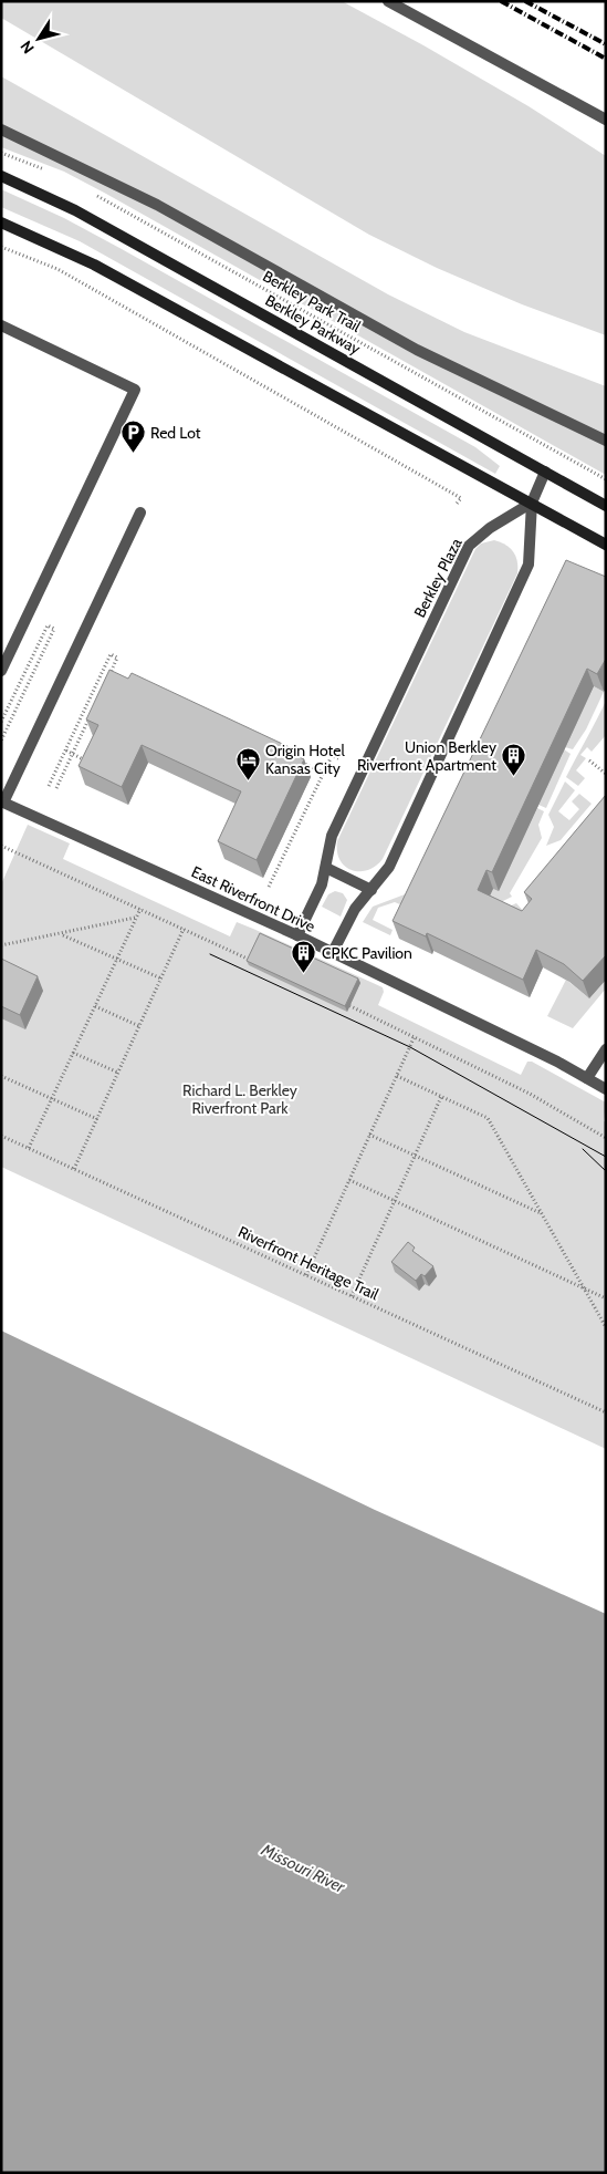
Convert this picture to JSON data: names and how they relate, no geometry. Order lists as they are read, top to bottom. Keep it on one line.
{"streets":{"main road":["Berkley Parkway"],"street":["Berkley Plaza","East Riverfront Drive"],"path":["Berkley Park Trail","Riverfront Heritage Trail"]},"crossings":[["Berkley Plaza","East Riverfront Drive"]],"water":["Missouri River"],"parks":["Richard L. Berkley Riverfront Park"],"places":{"parking":["Red Lot"],"building":["Union Berkley Riverfront Apartment","CPKC Pavilion"],"hotel":["Origin Hotel Kansas City"]},"north":"bottom left"}
